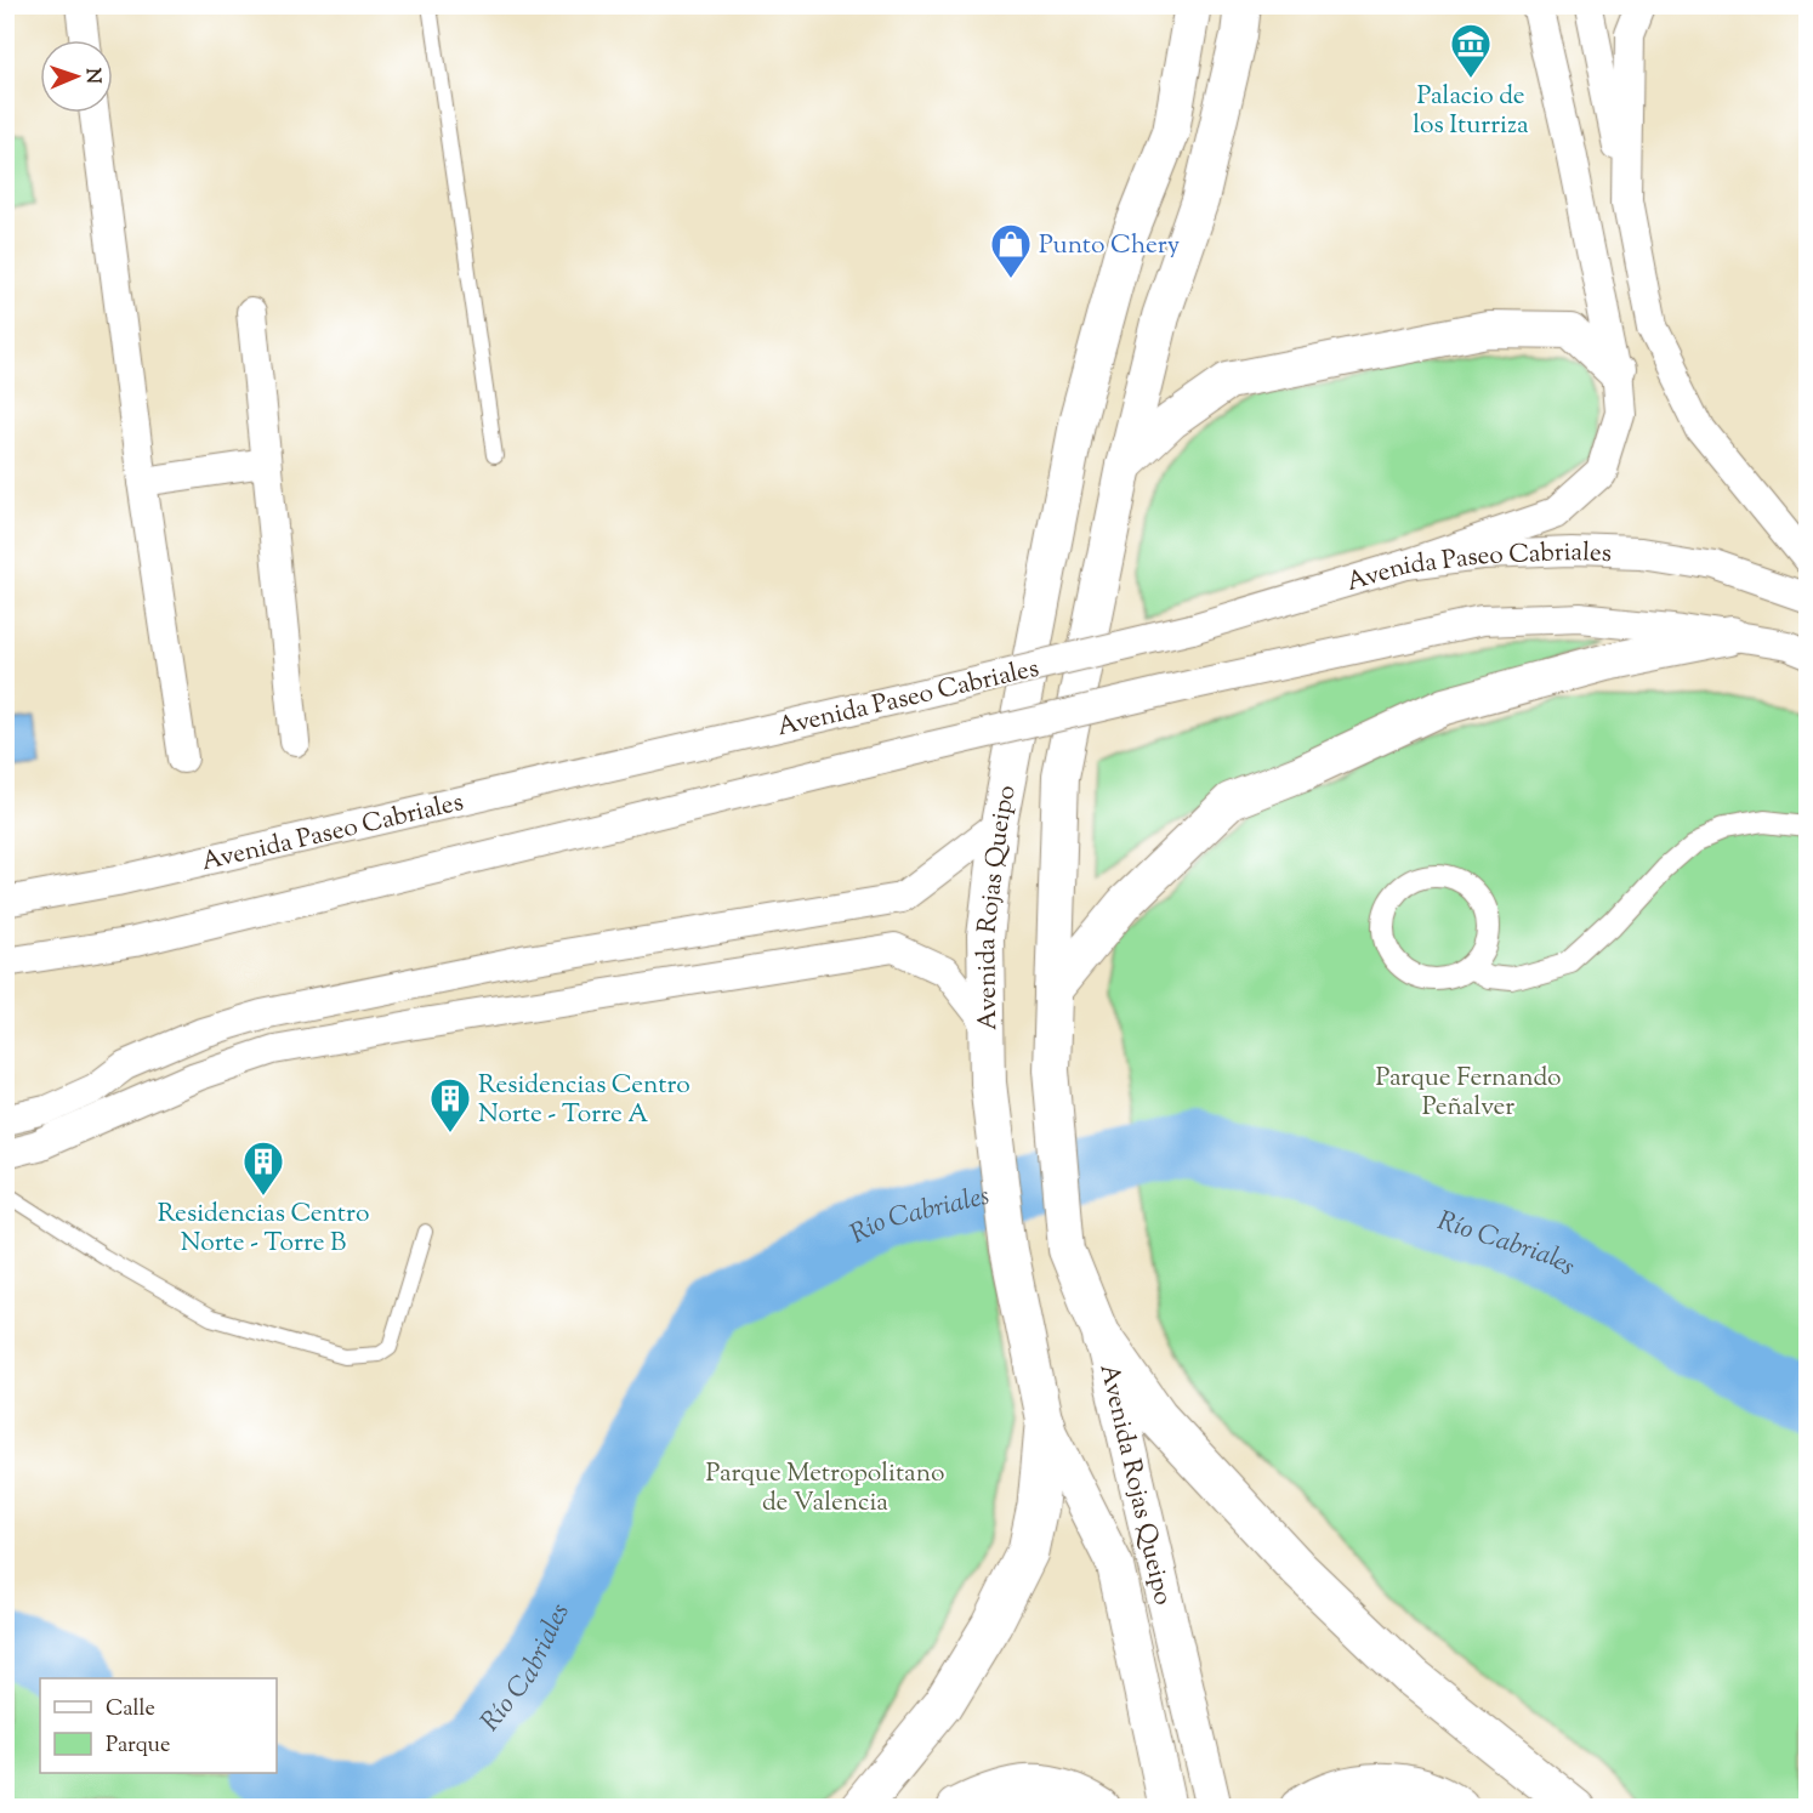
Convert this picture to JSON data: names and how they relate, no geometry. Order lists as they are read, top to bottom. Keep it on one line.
{"streets":{"street":["Avenida Paseo Cabriales","Avenida Rojas Queipo"]},"water":["Río Cabriales"],"parks":["Parque Fernando Peñalver","Parque Metropolitano de Valencia"],"places":{"museum":["Palacio de los Iturriza"],"shop":["Punto Chery"],"building":["Residencias Centro Norte - Torre A","Residencias Centro Norte - Torre B"]},"legend":["Calle","Parque"],"north":"right"}
